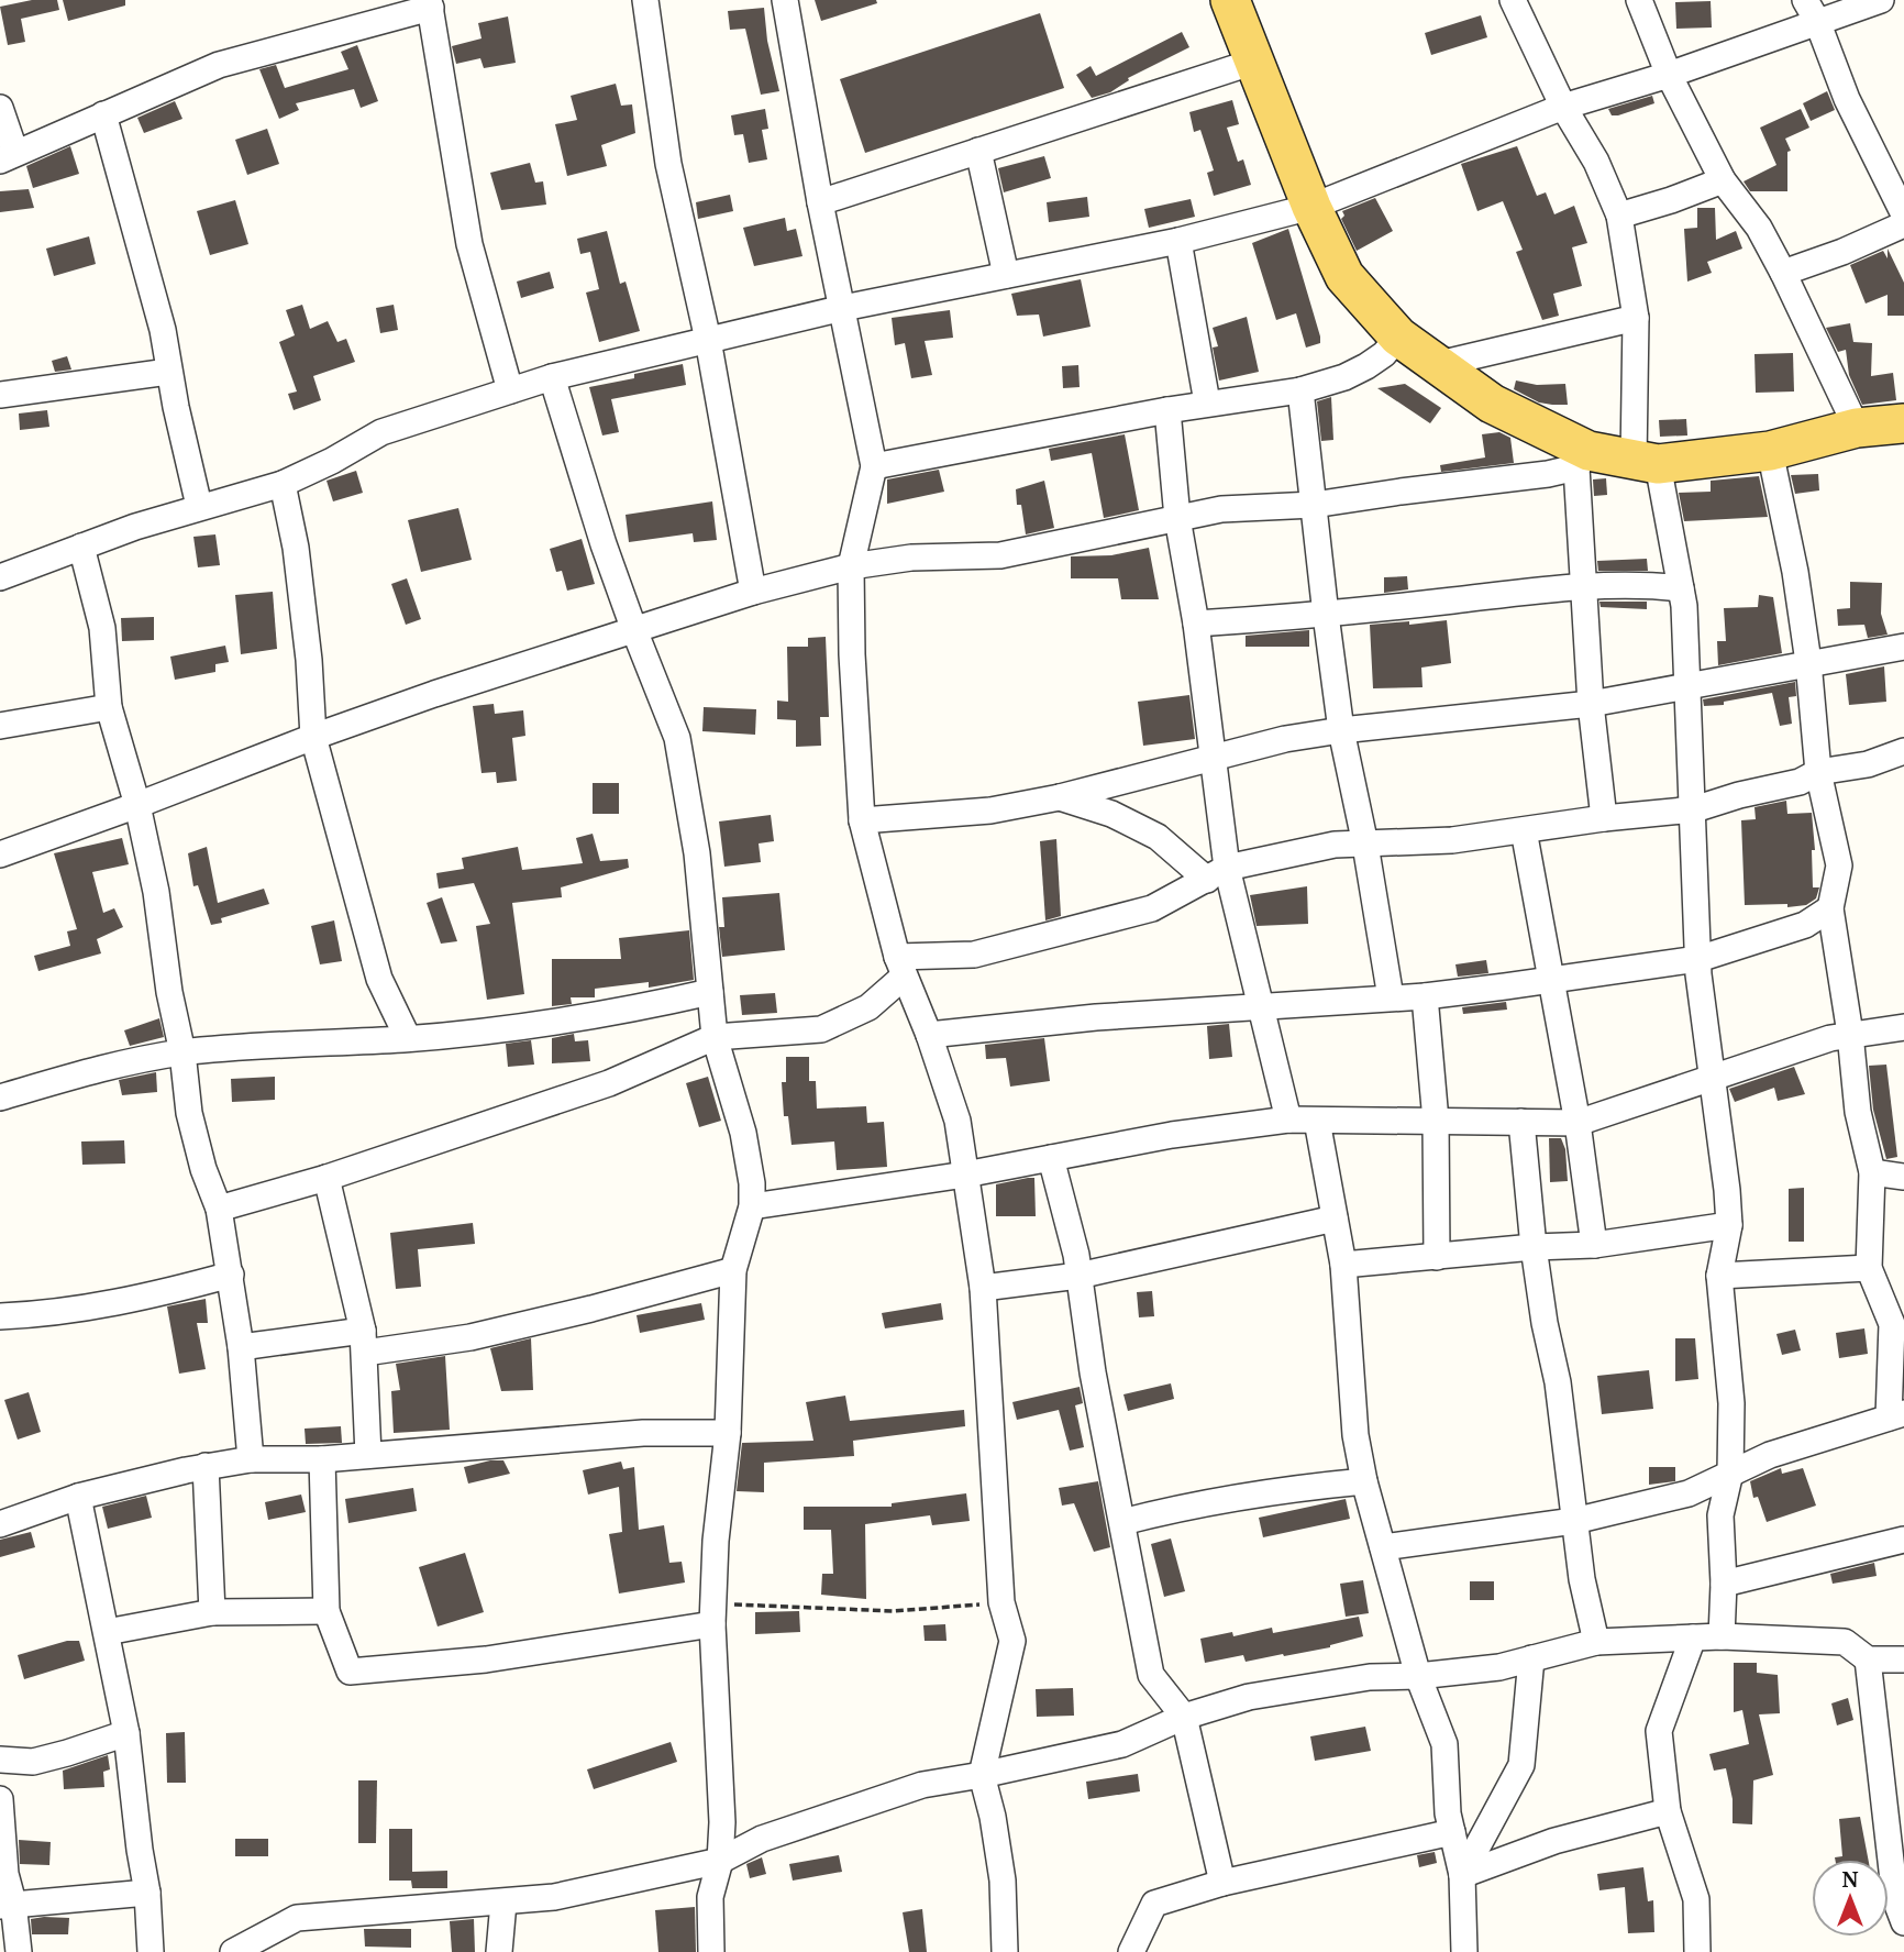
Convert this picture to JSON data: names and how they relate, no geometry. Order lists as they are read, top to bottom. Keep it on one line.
{"north":"top"}
